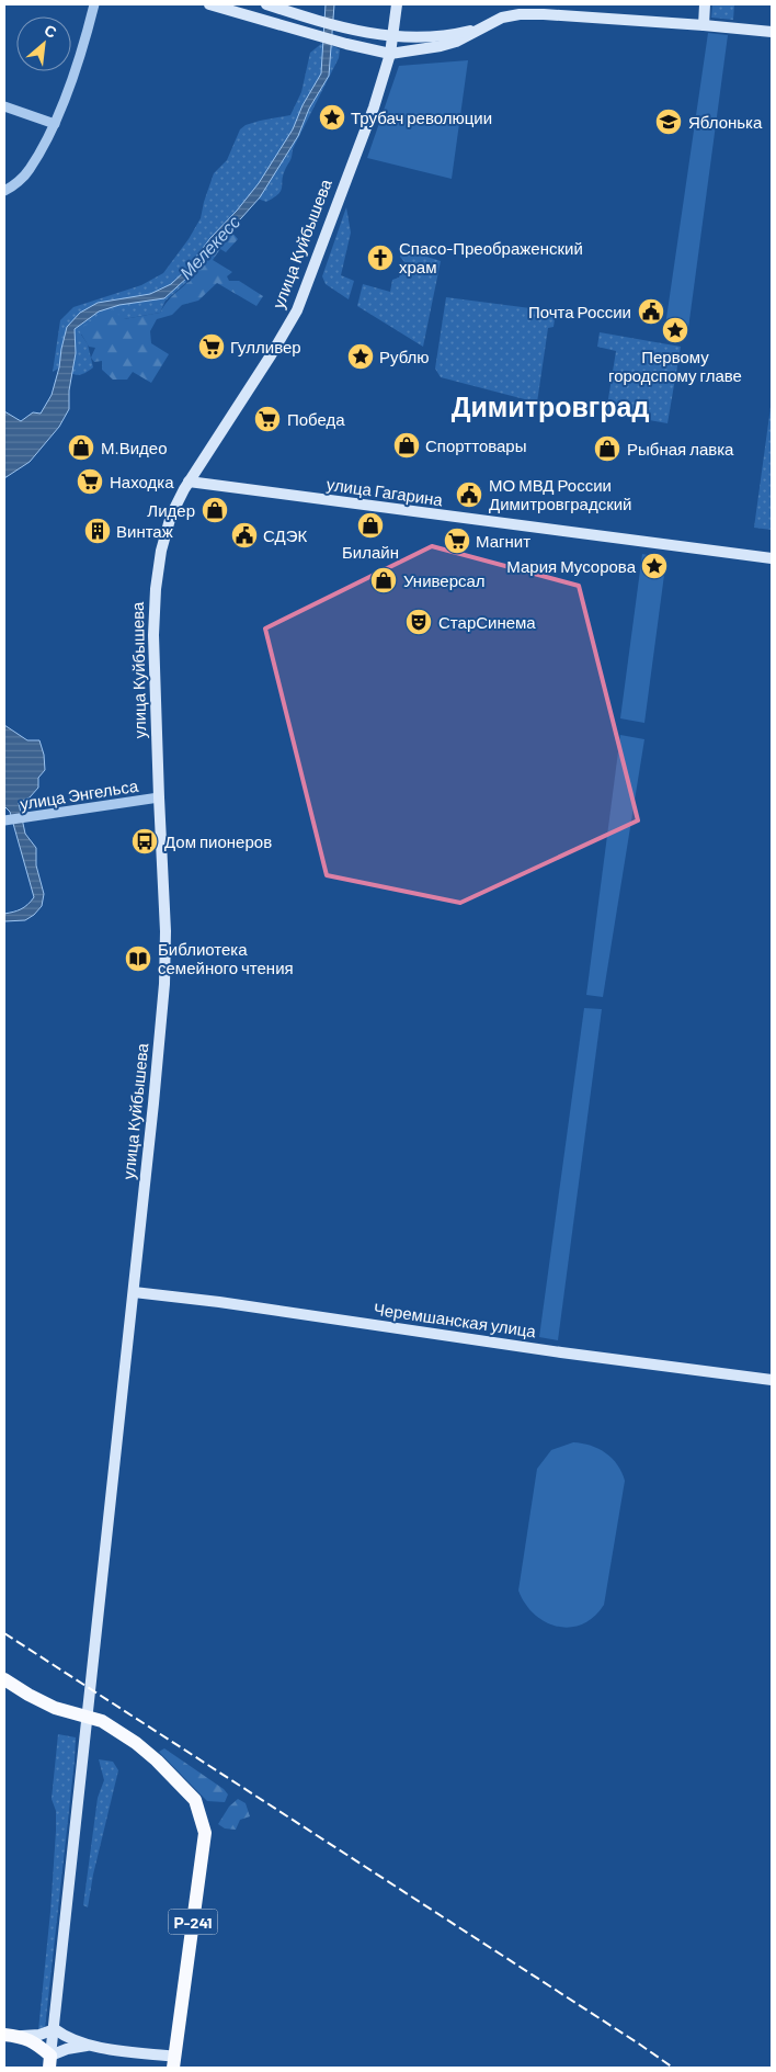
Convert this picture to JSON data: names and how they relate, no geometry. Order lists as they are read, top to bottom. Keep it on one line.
{"streets":{"highway":["Р-241"],"main road":["улица Куйбышева","улица Гагарина","Черемшанская улица"],"street":["улица Энгельса"]},"crossings":[["улица Куйбышева","улица Гагарина"],["улица Куйбышева","улица Энгельса"],["улица Куйбышева","Черемшанская улица"]],"districts":["Димитровград"],"water":["Мелекесс"],"places":{"place":["Трубач революции","Первому городспому главе","Рублю","Мария Мусорова"],"school or university":["Яблонька"],"church":["Спасо-Преображенский храм"],"public building":["Почта России","МО МВД России Димитровградский","СДЭК"],"supermarket":["Гулливер","Победа","Находка","Магнит"],"shop":["Спорттовары","М.Видео","Рыбная лавка","Лидер","Билайн","Универсал"],"building":["Винтаж"],"theatre":["СтарСинема"],"bus stop":["Дом пионеров"],"library":["Библиотека семейного чтения"]},"north":"top right"}
